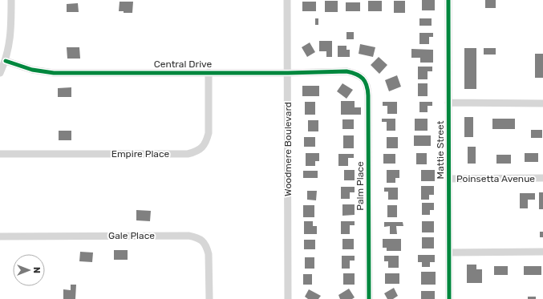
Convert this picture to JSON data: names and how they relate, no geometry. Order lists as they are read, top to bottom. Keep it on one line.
{"streets":{"street":["Central Drive","Woodmere Boulevard","Mattie Street","Empire Place","Poinsetta Avenue","Palm Place","Gale Place"]},"crossings":[["Central Drive","Woodmere Boulevard"],["Central Drive","Empire Place"],["Central Drive","Palm Place"],["Mattie Street","Poinsetta Avenue"]],"north":"right"}
